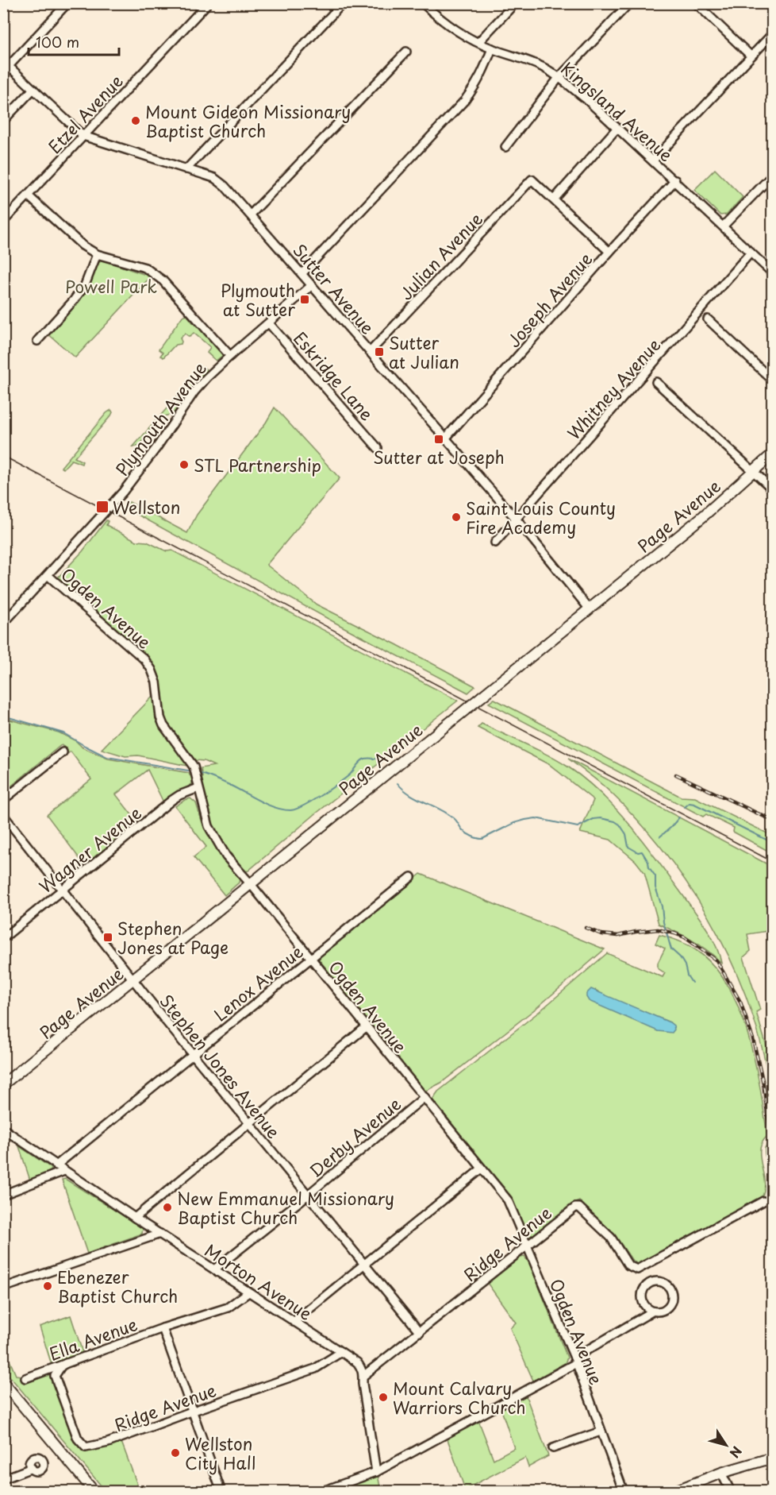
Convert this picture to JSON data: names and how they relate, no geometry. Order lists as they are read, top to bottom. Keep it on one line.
{"streets":{"main road":["Page Avenue"],"street":["Kingsland Avenue","Etzel Avenue","Julian Avenue","Sutter Avenue","Joseph Avenue","Eskridge Lane","Whitney Avenue","Plymouth Avenue","Ogden Avenue","Wagner Avenue","Lenox Avenue","Stephen Jones Avenue","Derby Avenue","Ridge Avenue","Morton Avenue","Ella Avenue"]},"crossings":[["Kingsland Avenue","Joseph Avenue"],["Kingsland Avenue","Whitney Avenue"],["Etzel Avenue","Sutter Avenue"],["Julian Avenue","Sutter Avenue"],["Sutter Avenue","Joseph Avenue"],["Sutter Avenue","Whitney Avenue"],["Sutter Avenue","Plymouth Avenue"],["Sutter Avenue","Page Avenue"],["Eskridge Lane","Plymouth Avenue"],["Plymouth Avenue","Ogden Avenue"],["Page Avenue","Ogden Avenue"],["Page Avenue","Stephen Jones Avenue"],["Ogden Avenue","Wagner Avenue"],["Ogden Avenue","Lenox Avenue"],["Ogden Avenue","Derby Avenue"],["Ogden Avenue","Ridge Avenue"],["Wagner Avenue","Stephen Jones Avenue"],["Lenox Avenue","Stephen Jones Avenue"],["Lenox Avenue","Morton Avenue"],["Stephen Jones Avenue","Derby Avenue"],["Stephen Jones Avenue","Ridge Avenue"],["Derby Avenue","Morton Avenue"],["Ridge Avenue","Morton Avenue"],["Ridge Avenue","Ella Avenue"],["Morton Avenue","Ella Avenue"]],"parks":["Powell Park"],"places":{"other":["Mount Gideon Missionary Baptist Church","STL Partnership","Saint Louis County Fire Academy","New Emmanuel Missionary Baptist Church","Ebenezer Baptist Church","Mount Calvary Warriors Church","Wellston City Hall"],"transit":["Plymouth at Sutter","Sutter at Julian","Sutter at Joseph","Wellston","Stephen Jones at Page"]},"scale_bar":"100 m","north":"bottom right"}
